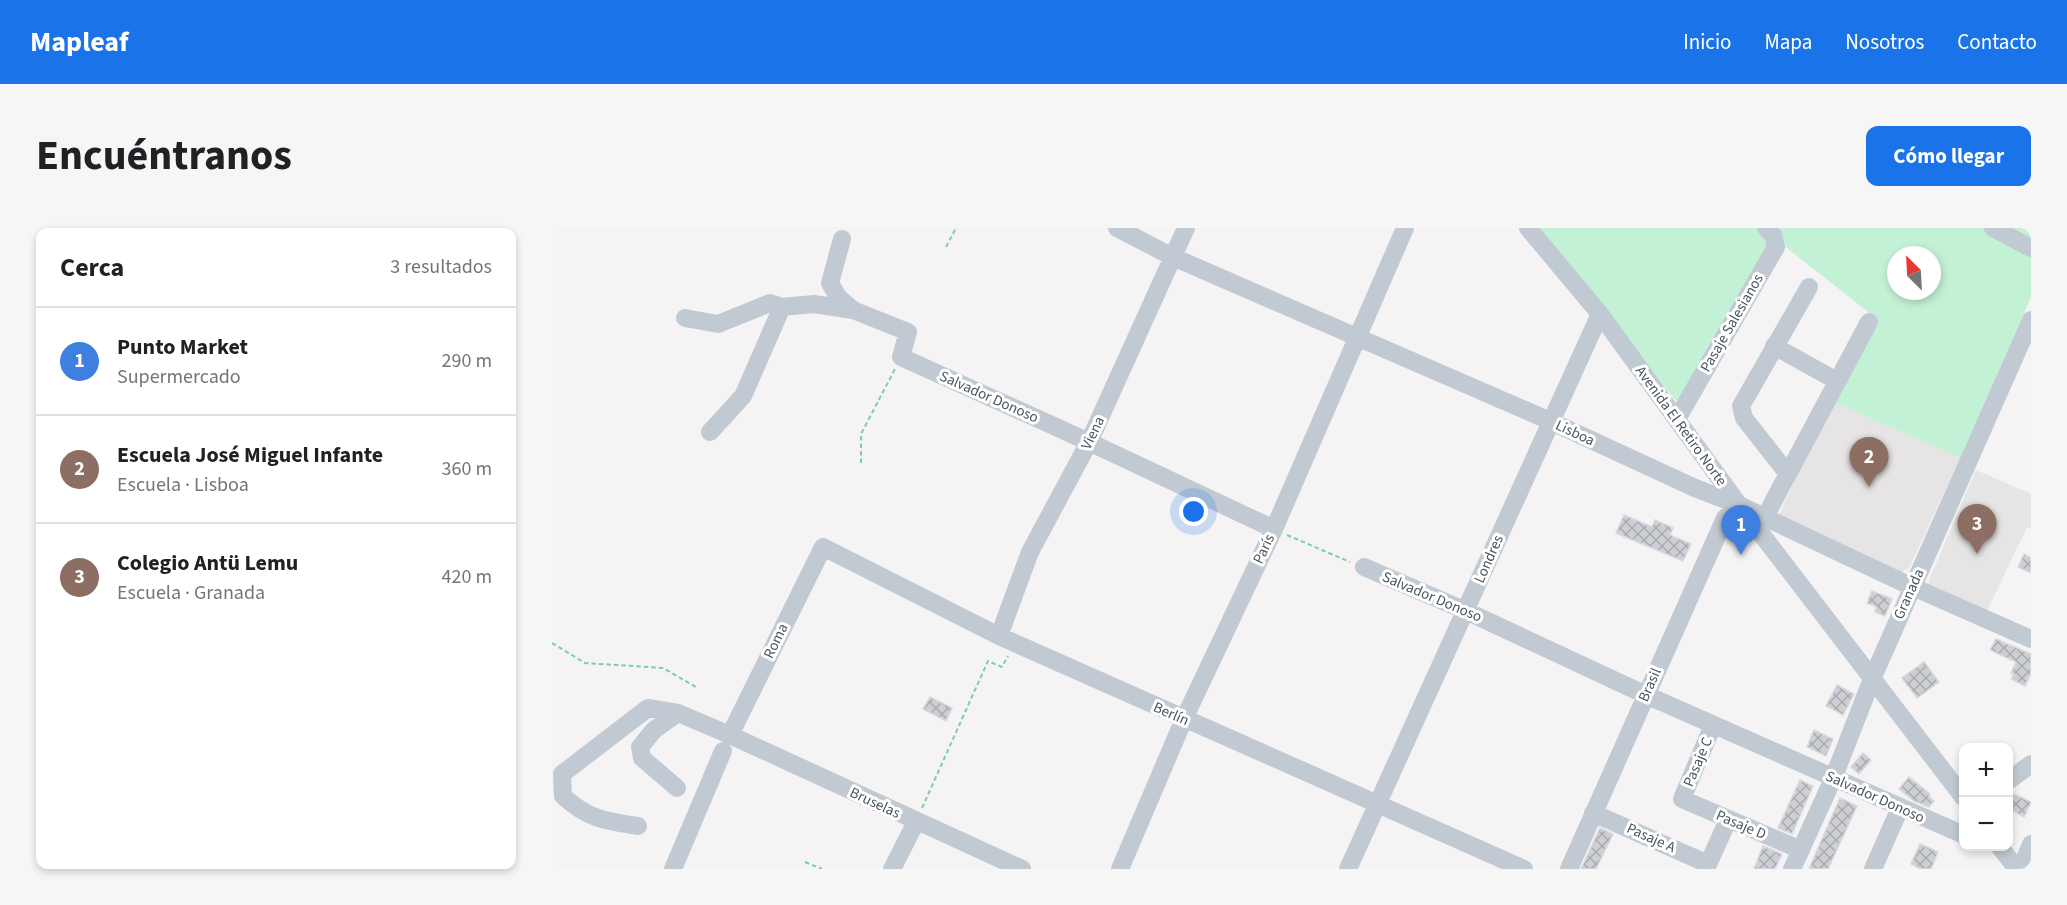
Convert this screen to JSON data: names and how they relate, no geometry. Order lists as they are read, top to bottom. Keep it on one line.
{"streets":{"street":["Pasaje Salesianos","Salvador Donoso","Avenida El Retiro Norte","Viena","Lisboa","París","Londres","Granada","Roma","Brasil","Berlín","Pasaje C","Bruselas","Pasaje D","Pasaje A"]},"crossings":[["Pasaje Salesianos","Avenida El Retiro Norte"],["Salvador Donoso","Viena"],["Salvador Donoso","París"],["Salvador Donoso","Londres"],["Salvador Donoso","Granada"],["Salvador Donoso","Brasil"],["Salvador Donoso","Pasaje C"],["Avenida El Retiro Norte","Lisboa"],["Avenida El Retiro Norte","Londres"],["Avenida El Retiro Norte","Granada"],["Avenida El Retiro Norte","Brasil"],["Viena","Lisboa"],["Viena","Berlín"],["Lisboa","París"],["Lisboa","Londres"],["Lisboa","Granada"],["Lisboa","Brasil"],["París","Berlín"],["Londres","Berlín"],["Granada","Pasaje D"],["Roma","Berlín"],["Roma","Bruselas"],["Brasil","Pasaje A"],["Pasaje C","Pasaje D"]],"north":"top left","page":{"header":"Mapleaf","nav":["Inicio","Mapa","Nosotros","Contacto"],"title":"Encuéntranos","buttons":"Cómo llegar","heading":["Cerca","3 resultados"],"list":[{"mark":"1","name":"Punto Market","note":"Supermercado","value":"290 m"},{"mark":"2","name":"Escuela José Miguel Infante","note":"Escuela · Lisboa","value":"360 m"},{"mark":"3","name":"Colegio Antü Lemu","note":"Escuela · Granada","value":"420 m"}],"pins":["2","3","1"],"map_buttons":["+","−"]}}
